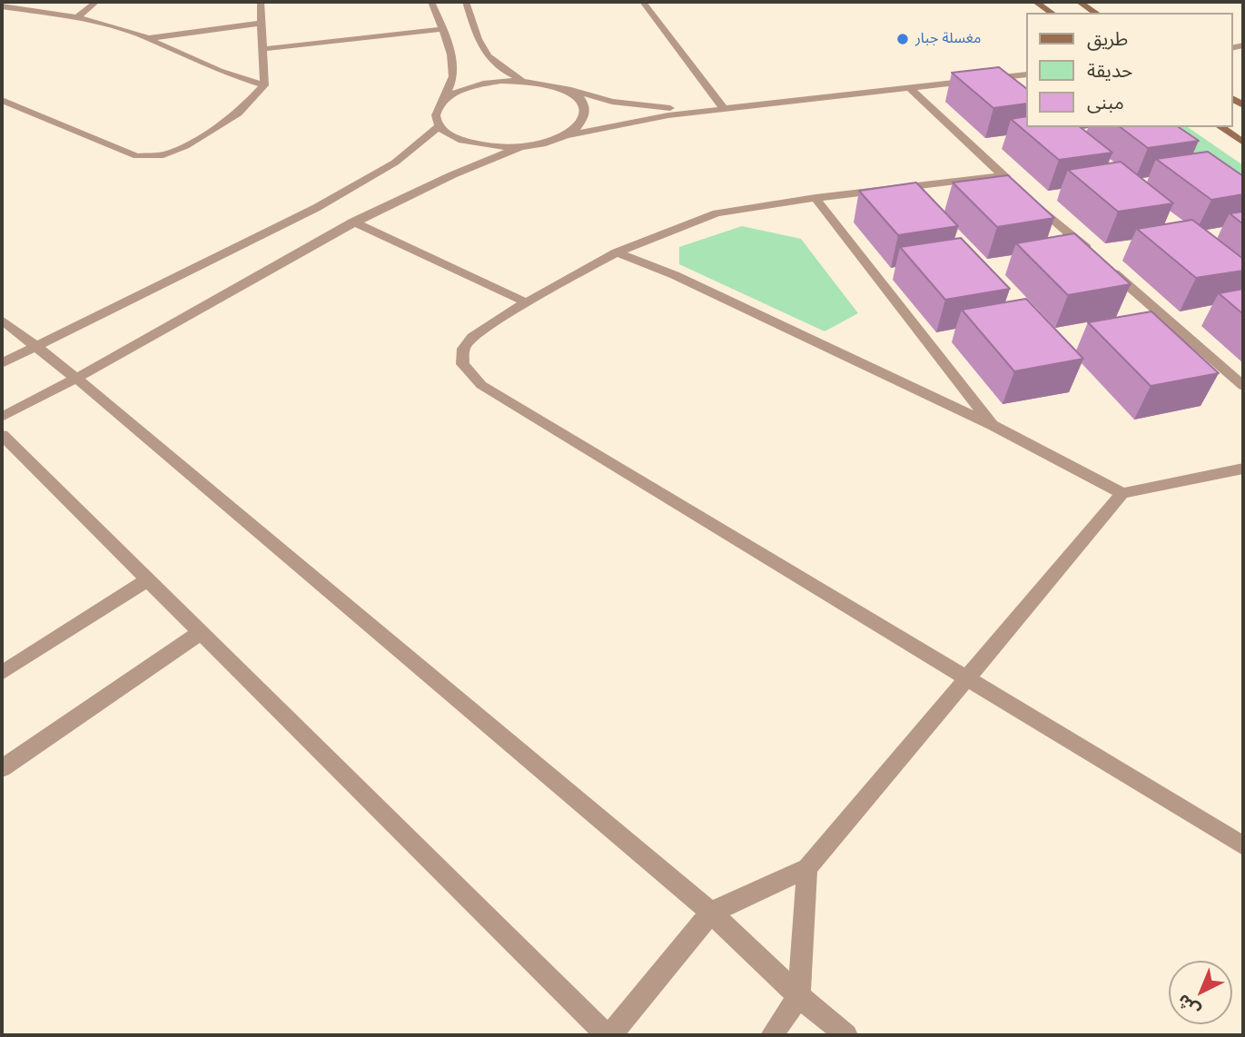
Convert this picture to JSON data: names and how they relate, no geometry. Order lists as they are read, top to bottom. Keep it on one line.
{"places":["مغسلة جبار"],"legend":["طريق","حديقة","مبنى"],"north":"bottom left"}
